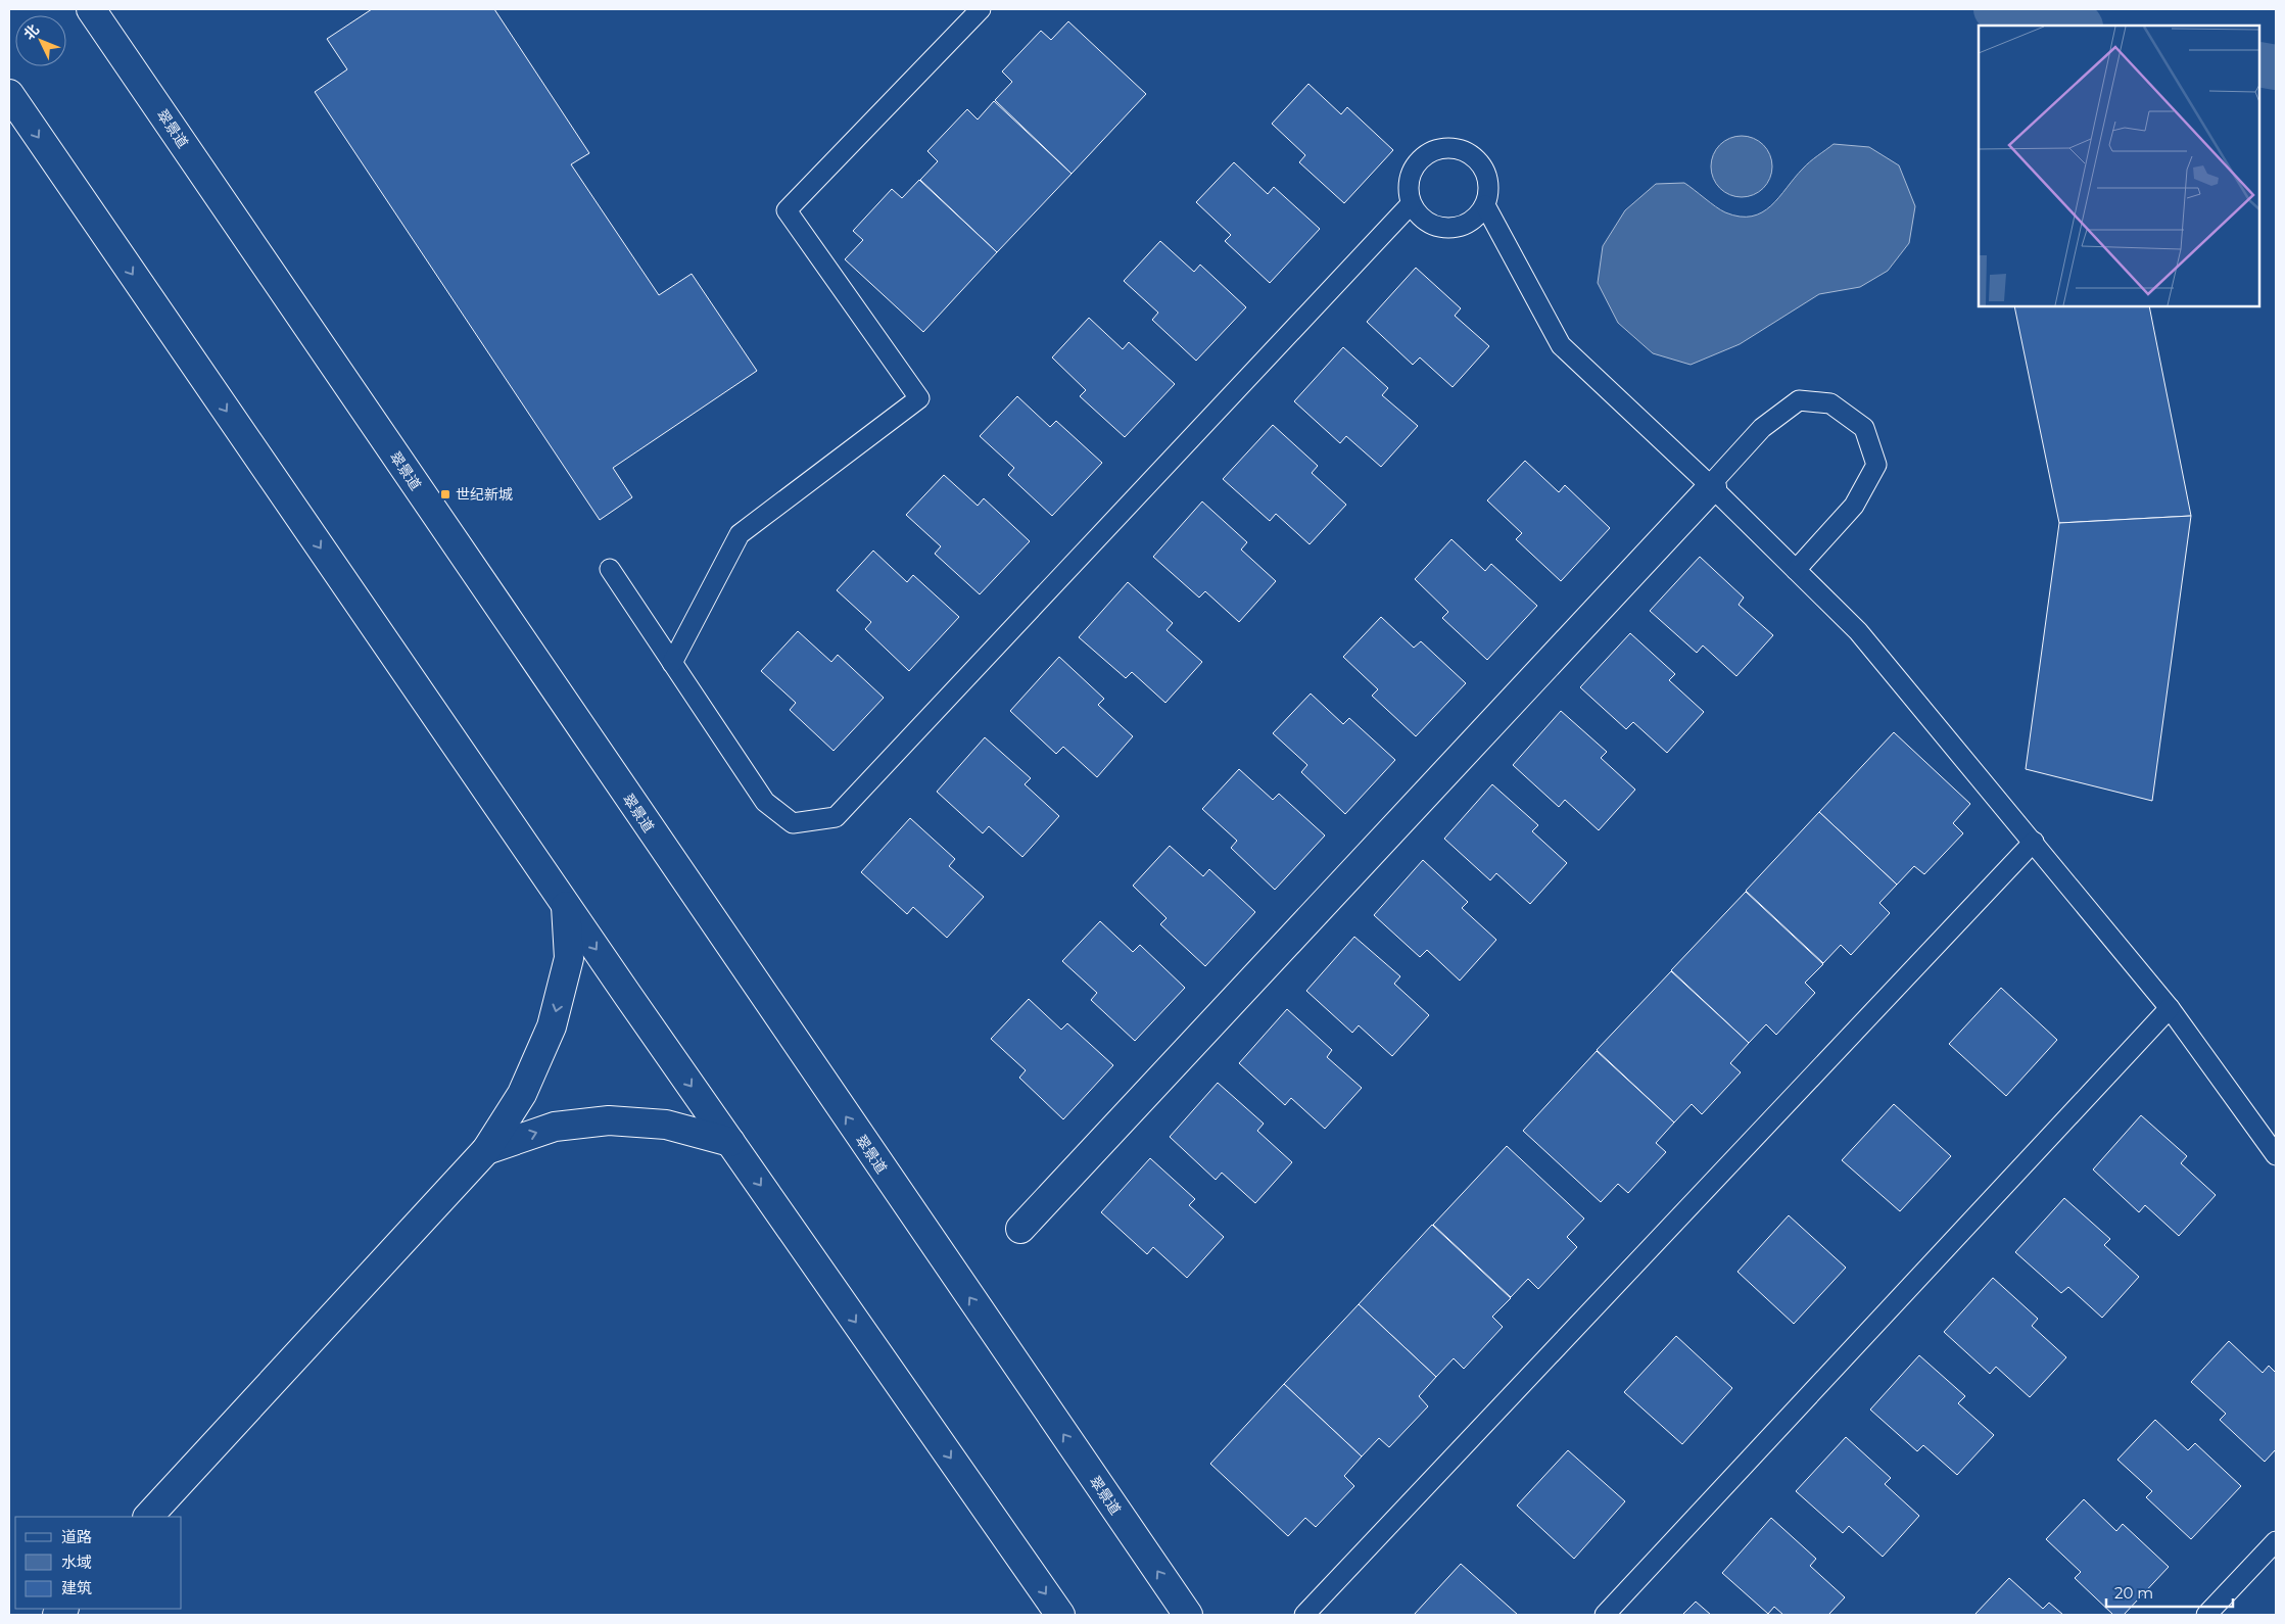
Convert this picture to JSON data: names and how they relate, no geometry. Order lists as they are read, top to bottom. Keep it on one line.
{"streets":{"main road":["翠景道"]},"places":{"transit":["世纪新城"]},"legend":["道路","水域","建筑"],"scale_bar":"20 m","north":"top left"}
